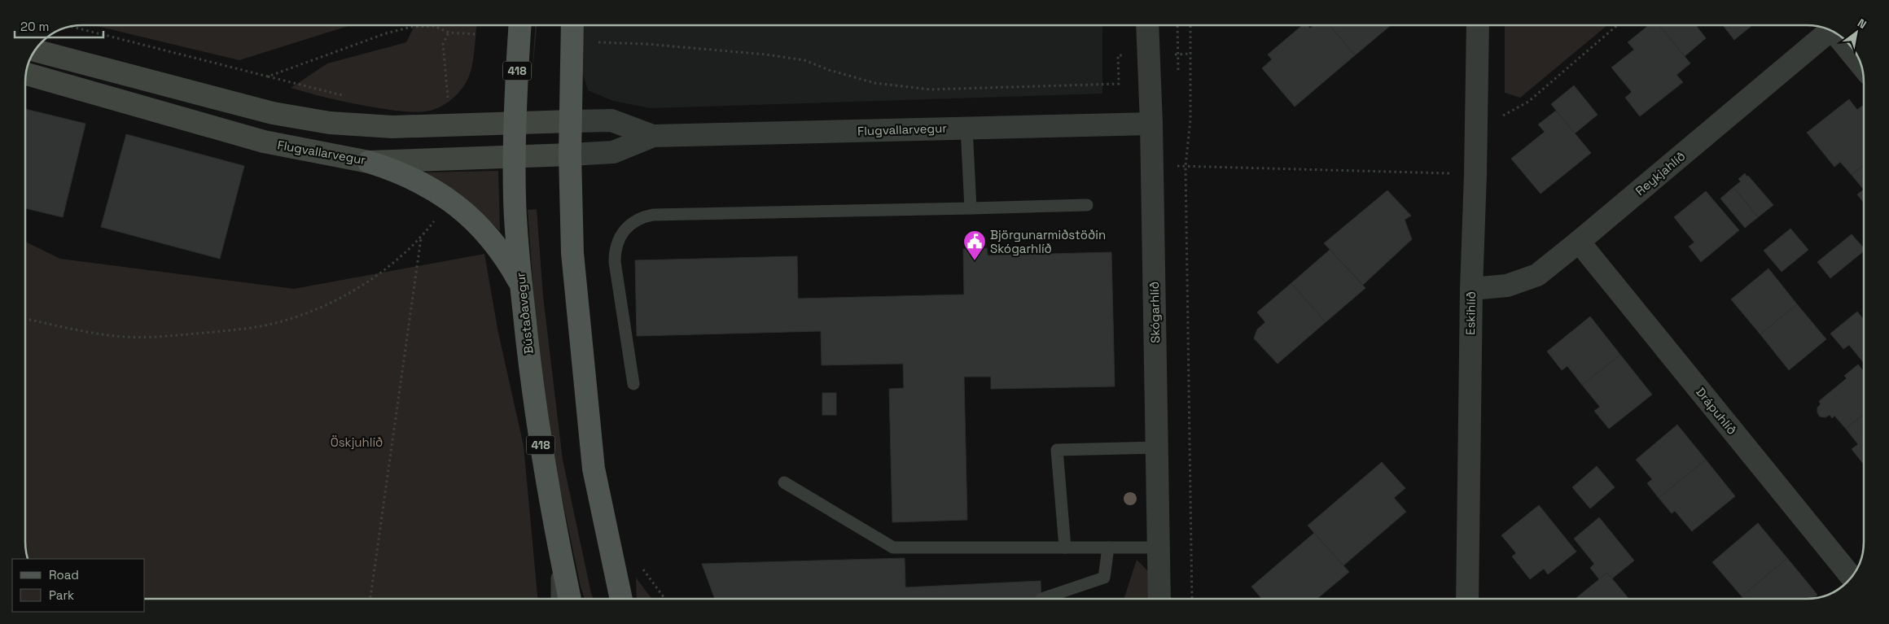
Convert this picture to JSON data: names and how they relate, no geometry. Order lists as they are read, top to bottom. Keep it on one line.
{"streets":{"main road":["418","Bústaðavegur"],"street":["Flugvallarvegur","Reykjahlíð","Skógarhlíð","Eskihlíð","Drápuhlíð"]},"crossings":[["Flugvallarvegur","Skógarhlíð"],["Flugvallarvegur","Bústaðavegur"],["Reykjahlíð","Eskihlíð"],["Reykjahlíð","Drápuhlíð"]],"parks":["Öskjuhlíð"],"places":{"public building":["Björgunarmiðstöðin Skógarhlíð"]},"legend":["Road","Park"],"scale_bar":"20 m","north":"top right"}
